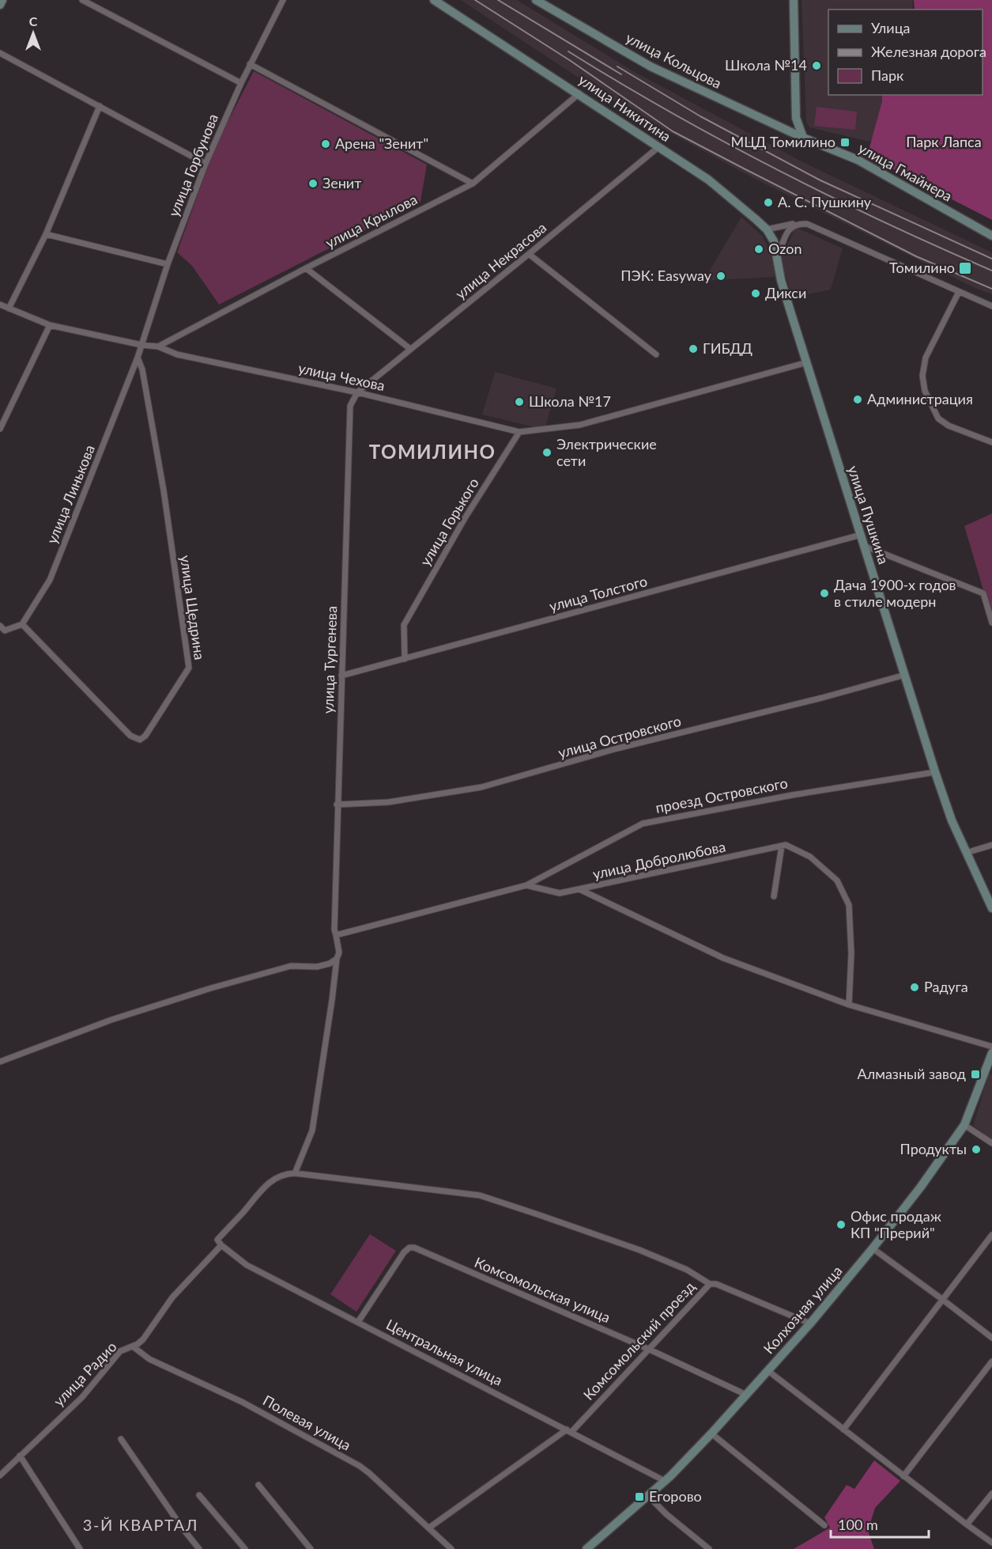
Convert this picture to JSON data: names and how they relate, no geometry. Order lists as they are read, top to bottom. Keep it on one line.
{"streets":{"main road":["улица Кольцова","улица Никитина","улица Гмайнера","улица Пушкина","Колхозная улица"],"street":["улица Горбунова","улица Крылова","улица Некрасова","улица Чехова","улица Линькова","улица Горького","улица Толстого","улица Щедрина","улица Тургенева","улица Островского","проезд Островского","улица Добролюбова","Комсомольская улица","Комсомольский проезд","Центральная улица","улица Радио","Полевая улица"]},"crossings":[["улица Кольцова","улица Гмайнера"],["улица Никитина","улица Крылова"],["улица Никитина","улица Некрасова"],["улица Никитина","улица Пушкина"],["улица Горбунова","улица Чехова"],["улица Горбунова","улица Линькова"],["улица Крылова","улица Чехова"],["улица Некрасова","улица Чехова"],["улица Некрасова","улица Тургенева"],["улица Чехова","улица Линькова"],["улица Чехова","улица Горького"],["улица Чехова","улица Тургенева"],["улица Линькова","улица Щедрина"],["улица Пушкина","улица Толстого"],["улица Пушкина","улица Островского"],["улица Пушкина","проезд Островского"],["улица Горького","улица Толстого"],["улица Толстого","улица Тургенева"],["улица Тургенева","улица Островского"],["улица Тургенева","улица Радио"],["Комсомольская улица","Колхозная улица"],["Комсомольская улица","Комсомольский проезд"],["Комсомольская улица","Центральная улица"],["Колхозная улица","Комсомольский проезд"],["Колхозная улица","Центральная улица"],["Комсомольский проезд","Центральная улица"],["Комсомольский проезд","Полевая улица"],["Центральная улица","улица Радио"],["улица Радио","Полевая улица"]],"districts":["ТОМИЛИНО","3-Й КВАРТАЛ"],"parks":["Парк Лапса"],"places":{"other":["Школа №14","Арена \"Зенит\"","Зенит","А. С. Пушкину","Ozon","ПЭК: Easyway","Дикси","ГИБДД","Администрация","Школа №17","Электрические сети","Дача 1900-х годов в стиле модерн","Радуга","Продукты","Офис продаж КП \"Прерий\""],"transit":["МЦД Томилино","Томилино","Алмазный завод","Егорово"]},"legend":["Улица","Железная дорога","Парк"],"scale_bar":"100 m","north":"top"}
